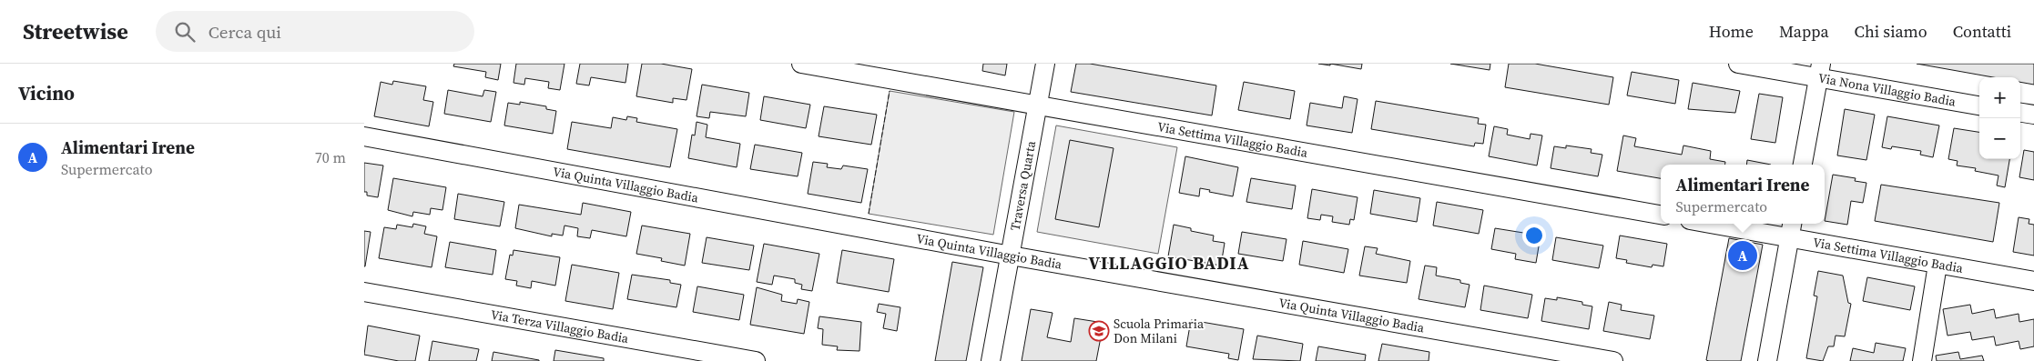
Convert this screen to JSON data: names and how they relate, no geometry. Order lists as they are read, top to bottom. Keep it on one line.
{"streets":{"street":["Via Nona Villaggio Badia","Via Settima Villaggio Badia","Via Quinta Villaggio Badia","Traversa Quarta","Via Terza Villaggio Badia"]},"crossings":[["Via Settima Villaggio Badia","Traversa Quarta"],["Via Quinta Villaggio Badia","Traversa Quarta"]],"districts":["VILLAGGIO BADIA"],"places":{"school or university":["Scuola Primaria Don Milani"]},"page":{"header":"Streetwise","search":"Cerca qui","nav":["Home","Mappa","Chi siamo","Contatti"],"heading":"Vicino","map_buttons":["+","−"],"list":[{"mark":"A","name":"Alimentari Irene","note":"Supermercato","value":"70 m"}],"popup":["Alimentari Irene","Supermercato"],"pins":"A"}}
